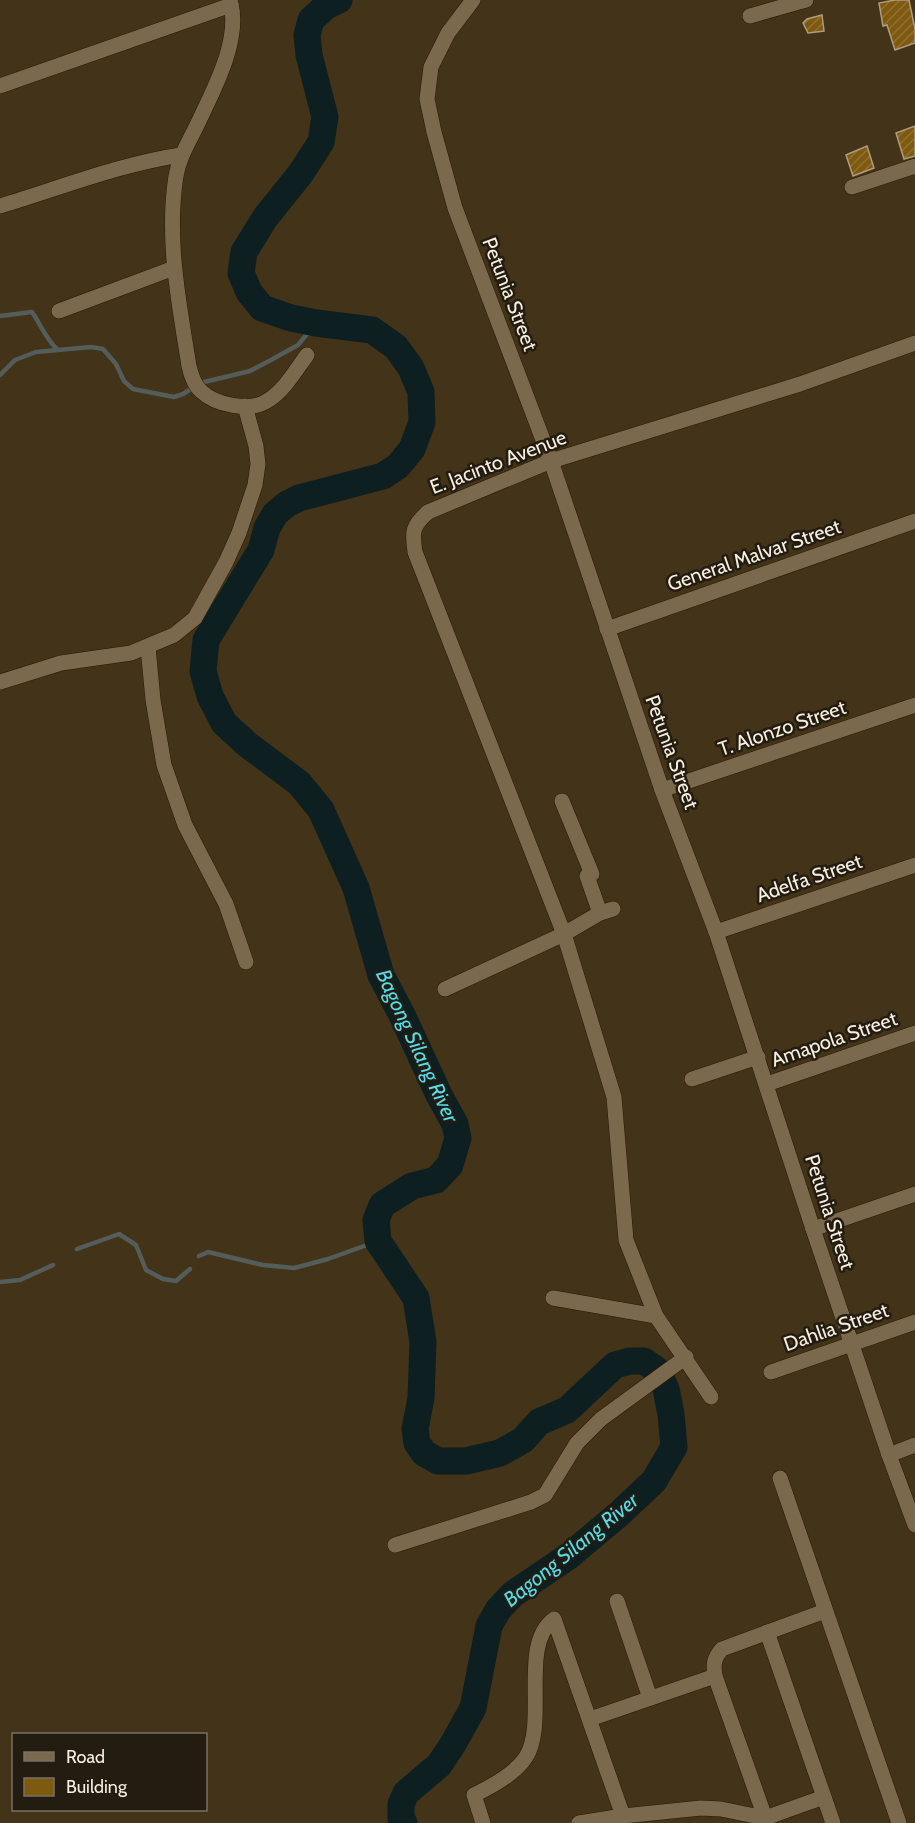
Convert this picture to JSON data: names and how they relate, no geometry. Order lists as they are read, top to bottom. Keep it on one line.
{"streets":{"street":["Petunia Street","E. Jacinto Avenue","General Malvar Street","T. Alonzo Street","Adelfa Street","Amapola Street","Dahlia Street"]},"crossings":[["Petunia Street","E. Jacinto Avenue"],["Petunia Street","General Malvar Street"],["Petunia Street","T. Alonzo Street"],["Petunia Street","Adelfa Street"],["Petunia Street","Amapola Street"],["Petunia Street","Dahlia Street"]],"water":["Bagong Silang River"],"legend":["Road","Building"]}
